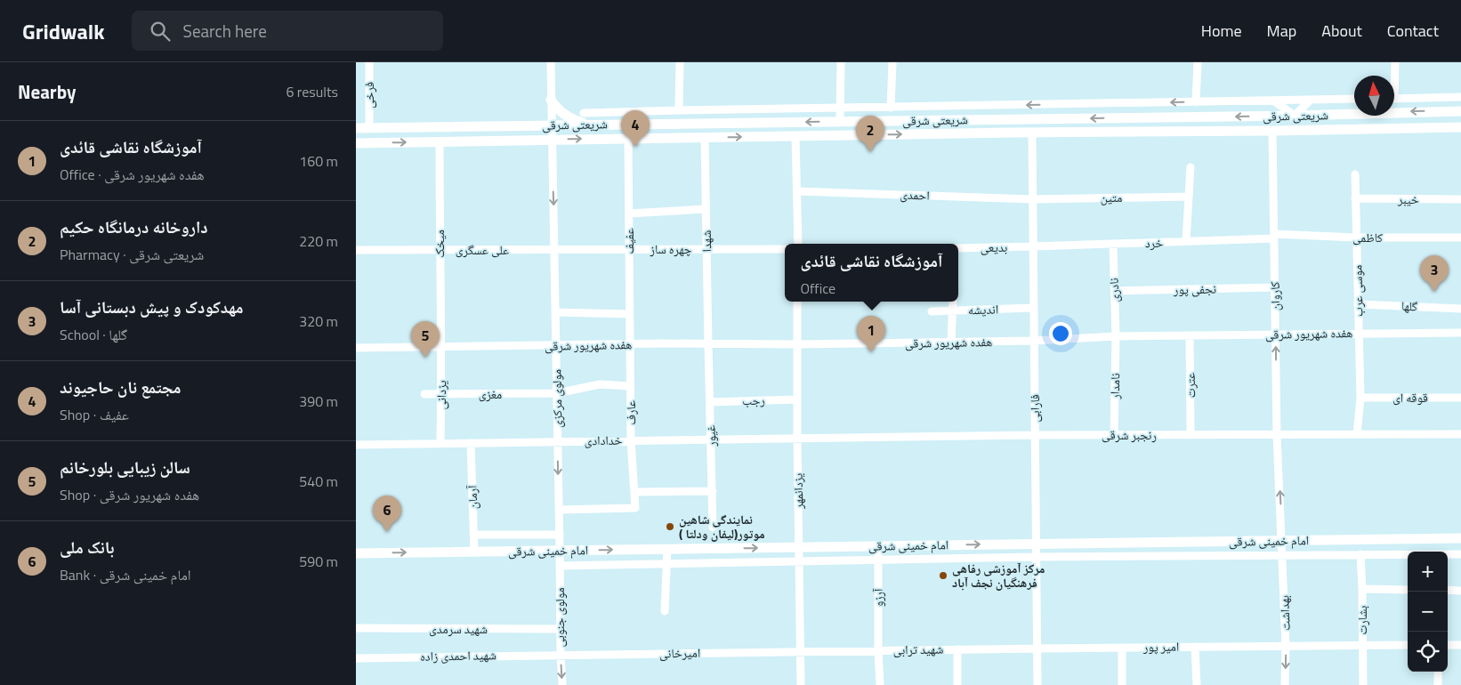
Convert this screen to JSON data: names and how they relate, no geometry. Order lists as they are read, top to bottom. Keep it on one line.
{"streets":{"main road":["شریعتی شرقی","امام خمینی شرقی"],"street":["فرخی","احمدی","متین","خیبر","کاظمی","عفیف","شهدا","خرد","میخک","بدیعی","چهره ساز","علی عسگری","نجفی پور","نادری","موسی عرب","کاروان","گلها","اندیشه","هفده شهریور شرقی","عترت","نامدار","مغزی","یزدانی","قوقه ای","مولوی مرکزی","رجب","فارابی","عارف","رنجبر شرقی","غیور","خدادادی","یزدانمهر","آرمان","آرزو","بهداشت","مولوی جنوبی","بشارت","شهید سرمدی","امیر پور","شهید ترابی","امیرخانی","شهید احمدی زاده"]},"crossings":[["فرخی","شریعتی شرقی"],["شریعتی شرقی","عفیف"],["شریعتی شرقی","شهدا"],["شریعتی شرقی","میخک"],["شریعتی شرقی","کاروان"],["شریعتی شرقی","مولوی مرکزی"],["شریعتی شرقی","فارابی"],["احمدی","متین"],["احمدی","فارابی"],["متین","فارابی"],["خیبر","موسی عرب"],["کاظمی","خرد"],["کاظمی","موسی عرب"],["کاظمی","کاروان"],["عفیف","چهره ساز"],["عفیف","هفده شهریور شرقی"],["عفیف","عارف"],["شهدا","چهره ساز"],["شهدا","هفده شهریور شرقی"],["شهدا","غیور"],["خرد","بدیعی"],["خرد","نادری"],["خرد","کاروان"],["خرد","فارابی"],["میخک","علی عسگری"],["میخک","هفده شهریور شرقی"],["میخک","یزدانی"],["بدیعی","فارابی"],["چهره ساز","علی عسگری"],["چهره ساز","مولوی مرکزی"],["علی عسگری","مولوی مرکزی"],["نجفی پور","نادری"],["نجفی پور","کاروان"],["نادری","هفده شهریور شرقی"],["نادری","نامدار"],["موسی عرب","گلها"],["موسی عرب","هفده شهریور شرقی"],["موسی عرب","قوقه ای"],["موسی عرب","رنجبر شرقی"],["کاروان","هفده شهریور شرقی"],["کاروان","رنجبر شرقی"],["کاروان","امام خمینی شرقی"],["کاروان","بهداشت"],["اندیشه","فارابی"],["هفده شهریور شرقی","عترت"],["هفده شهریور شرقی","نامدار"],["هفده شهریور شرقی","یزدانی"],["هفده شهریور شرقی","مولوی مرکزی"],["هفده شهریور شرقی","فارابی"],["هفده شهریور شرقی","عارف"],["هفده شهریور شرقی","غیور"],["هفده شهریور شرقی","یزدانمهر"],["عترت","رنجبر شرقی"],["نامدار","رنجبر شرقی"],["مغزی","یزدانی"],["مغزی","مولوی مرکزی"],["مغزی","عارف"],["یزدانی","خدادادی"],["مولوی مرکزی","عارف"],["مولوی مرکزی","خدادادی"],["مولوی مرکزی","امام خمینی شرقی"],["مولوی مرکزی","مولوی جنوبی"],["رجب","غیور"],["رجب","یزدانمهر"],["فارابی","رنجبر شرقی"],["فارابی","امام خمینی شرقی"],["فارابی","امیر پور"],["فارابی","شهید ترابی"],["عارف","خدادادی"],["رنجبر شرقی","خدادادی"],["رنجبر شرقی","یزدانمهر"],["غیور","خدادادی"],["خدادادی","یزدانمهر"],["خدادادی","آرمان"],["یزدانمهر","امام خمینی شرقی"],["یزدانمهر","شهید ترابی"],["یزدانمهر","امیرخانی"],["آرمان","امام خمینی شرقی"],["امام خمینی شرقی","آرزو"],["امام خمینی شرقی","بهداشت"],["امام خمینی شرقی","مولوی جنوبی"],["آرزو","شهید ترابی"],["بهداشت","امیر پور"],["مولوی جنوبی","شهید سرمدی"],["مولوی جنوبی","امیرخانی"],["مولوی جنوبی","شهید احمدی زاده"],["بشارت","امیر پور"],["امیر پور","شهید ترابی"],["شهید ترابی","امیرخانی"],["امیرخانی","شهید احمدی زاده"]],"one_way":["کاروان","مولوی مرکزی","امام خمینی شرقی"],"places":["نمایندگی شاهین موتور(لیفان ودلتا )","مرکز آموزشی رفاهی فرهنگیان نجف آباد"],"north":"top","page":{"header":"Gridwalk","search":"Search here","nav":["Home","Map","About","Contact"],"heading":["Nearby","6 results"],"pins":["4","2","3","1","5","6"],"list":[{"mark":"1","name":"آموزشگاه نقاشی قائدی","note":"Office · هفده شهریور شرقی","value":"160 m"},{"mark":"2","name":"داروخانه درمانگاه حکیم","note":"Pharmacy · شریعتی شرقی","value":"220 m"},{"mark":"3","name":"مهدکودک و پیش دبستانی آسا","note":"School · گلها","value":"320 m"},{"mark":"4","name":"مجتمع نان حاجیوند","note":"Shop · عفیف","value":"390 m"},{"mark":"5","name":"سالن زیبایی بلورخانم","note":"Shop · هفده شهریور شرقی","value":"540 m"},{"mark":"6","name":"بانک ملی","note":"Bank · امام خمینی شرقی","value":"590 m"}],"popup":["آموزشگاه نقاشی قائدی","Office"],"map_buttons":["+","−"]}}
